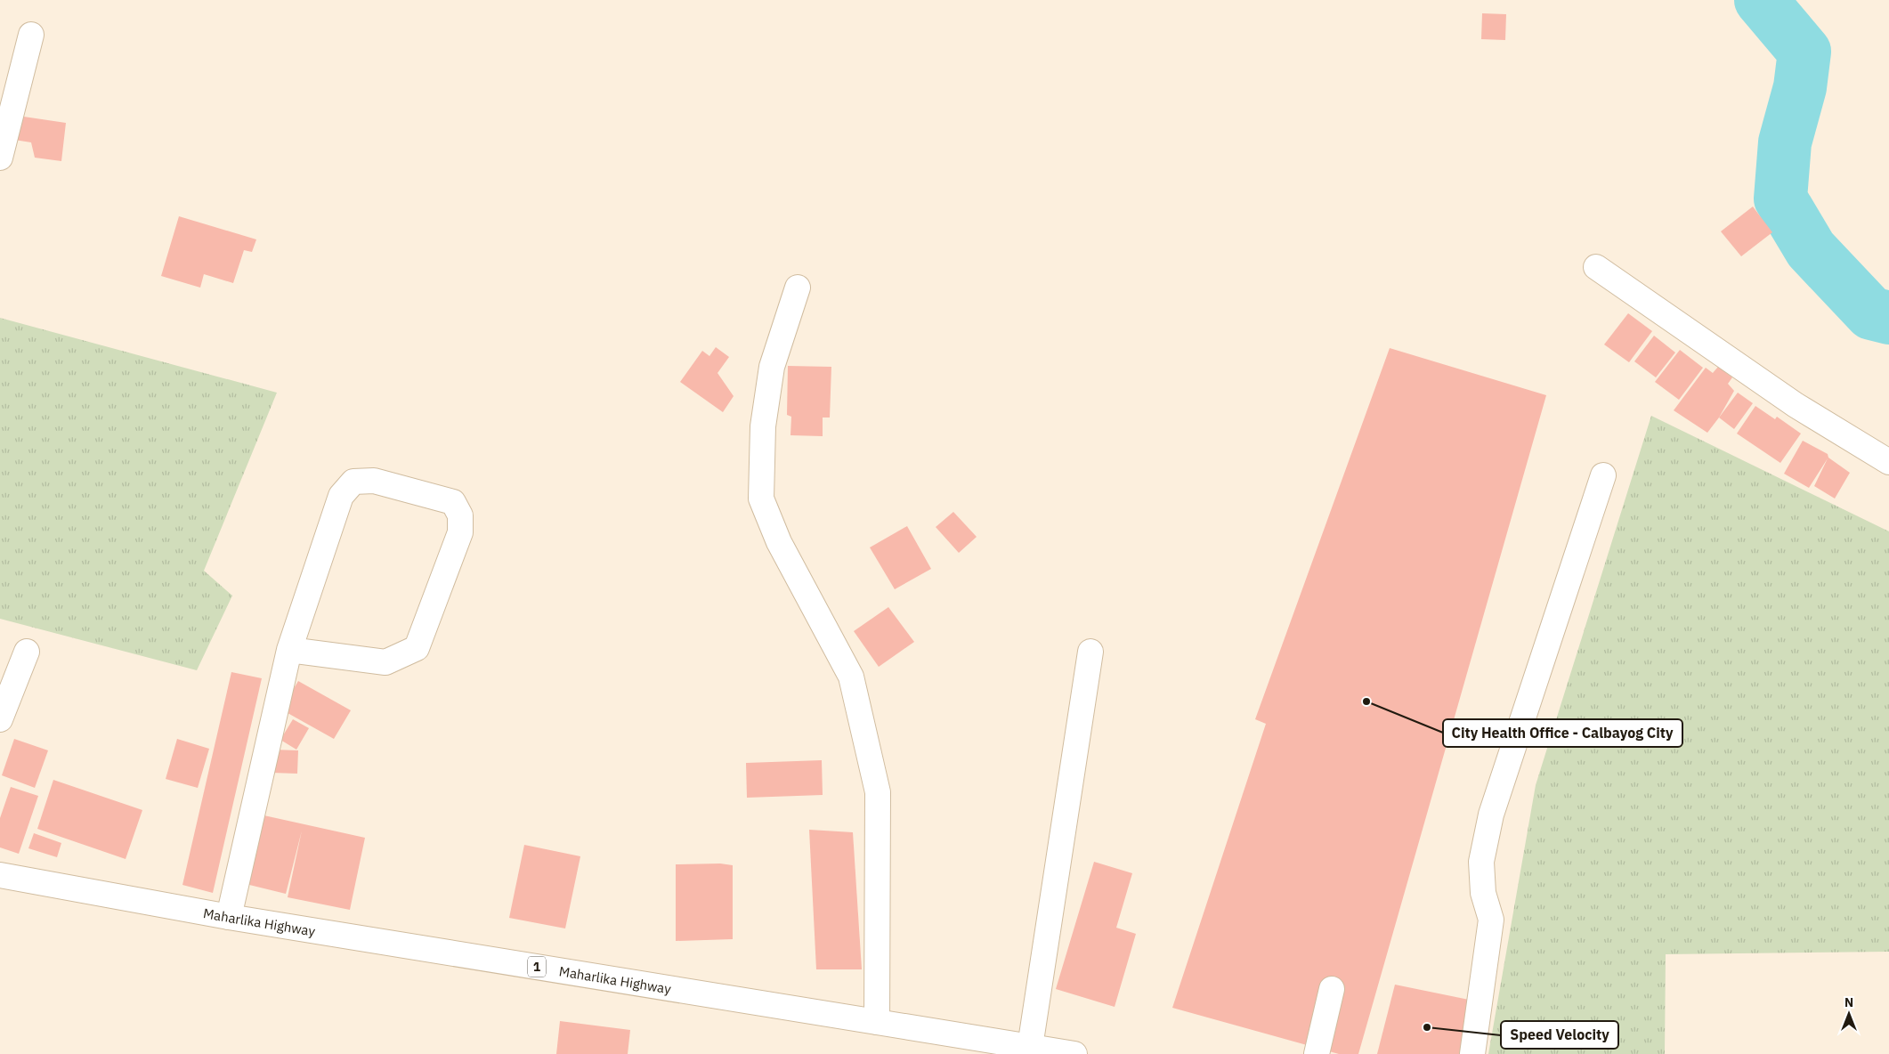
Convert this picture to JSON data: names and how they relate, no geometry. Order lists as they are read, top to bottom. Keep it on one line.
{"streets":{"street":["Maharlika Highway","1"]},"places":["City Health Office - Calbayog City","Speed Velocity"],"north":"top"}
